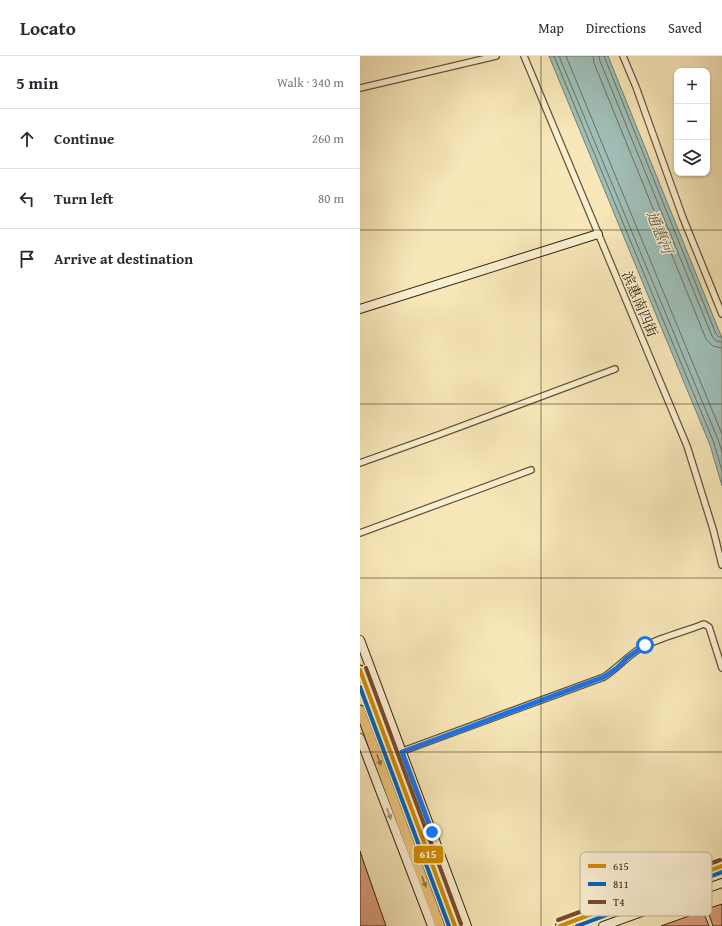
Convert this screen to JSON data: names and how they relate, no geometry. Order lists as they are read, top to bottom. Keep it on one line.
{"streets":{"street":["滨惠南四街"]},"water":["通惠河"],"lines":["transit line T4","transit line 615","transit line 811"],"legend":["615","811","T4"],"page":{"header":"Locato","nav":["Map","Directions","Saved"],"heading":["5 min","Walk · 340 m"],"map_buttons":["+","−"],"list":[["Continue","260 m"],["Turn left","80 m"],"Arrive at destination"]}}
